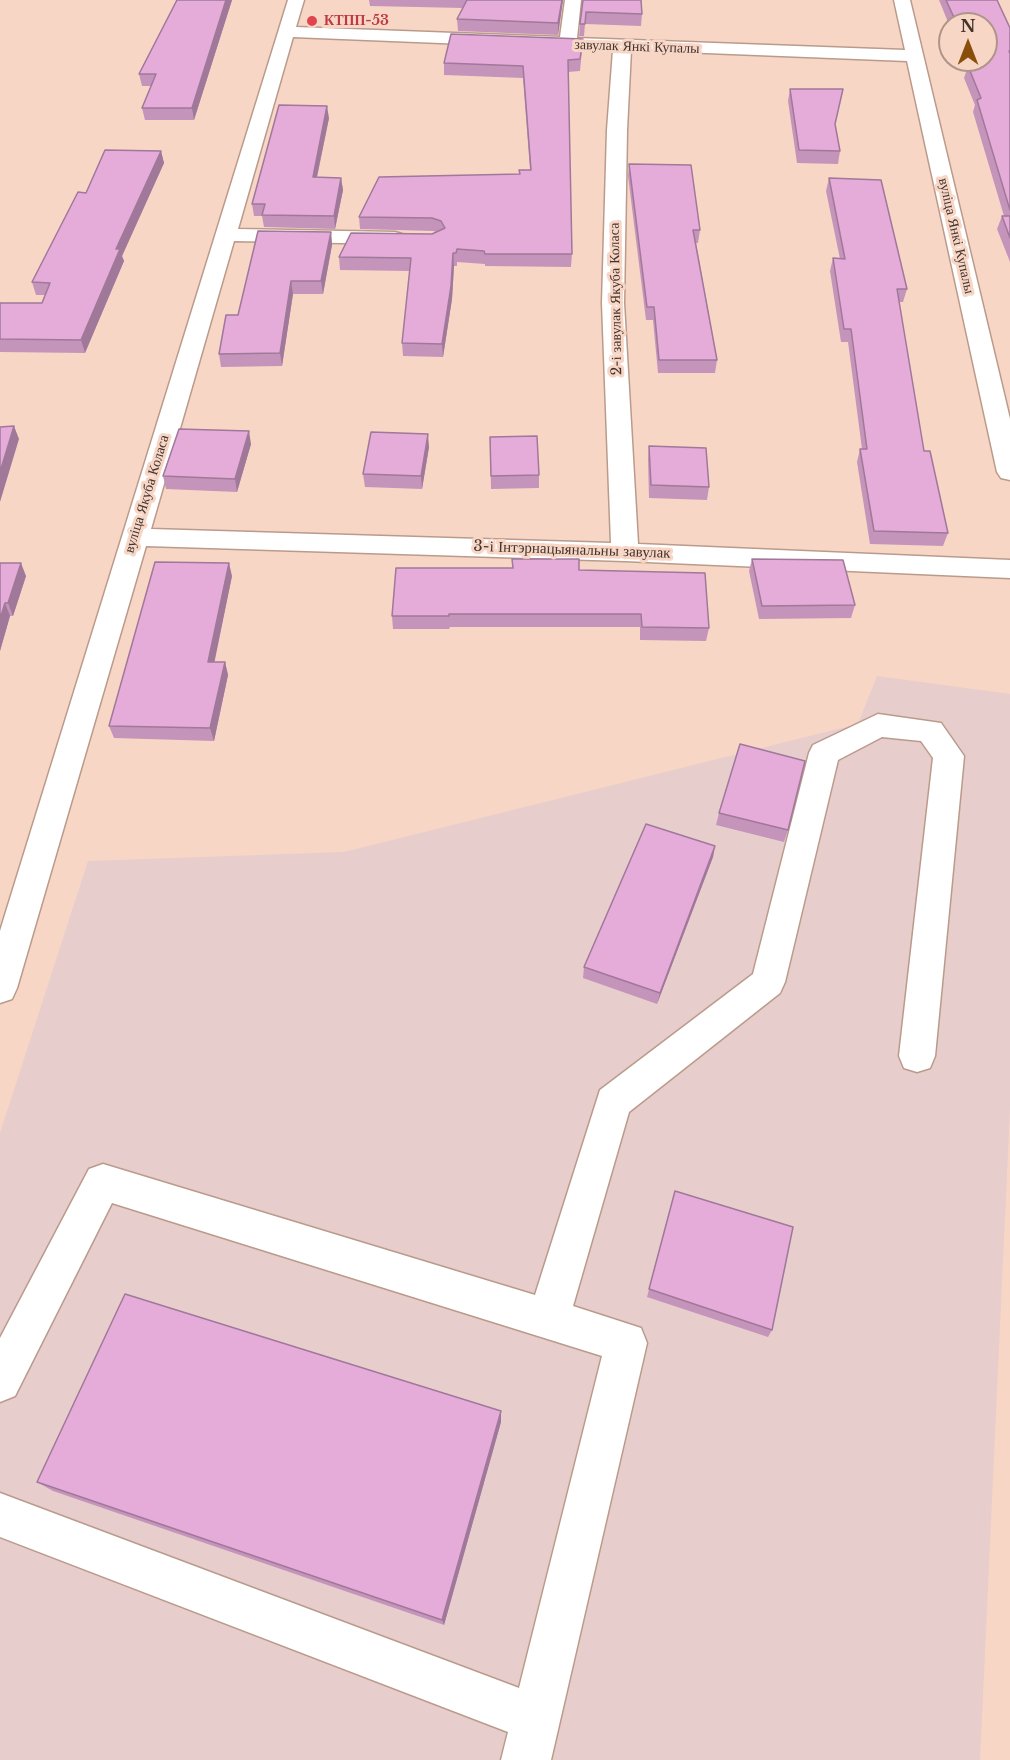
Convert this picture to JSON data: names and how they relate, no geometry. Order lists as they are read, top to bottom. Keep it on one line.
{"streets":{"street":["завулак Янкі Купалы","вуліца Янкі Купалы","2-і завулак Якуба Коласа","вуліца Якуба Коласа","3-і Інтэрнацыянальны завулак"]},"crossings":[["завулак Янкі Купалы","вуліца Янкі Купалы"],["завулак Янкі Купалы","2-і завулак Якуба Коласа"],["завулак Янкі Купалы","вуліца Якуба Коласа"],["2-і завулак Якуба Коласа","3-і Інтэрнацыянальны завулак"],["вуліца Якуба Коласа","3-і Інтэрнацыянальны завулак"]],"places":["КТПП-53"],"north":"top"}
